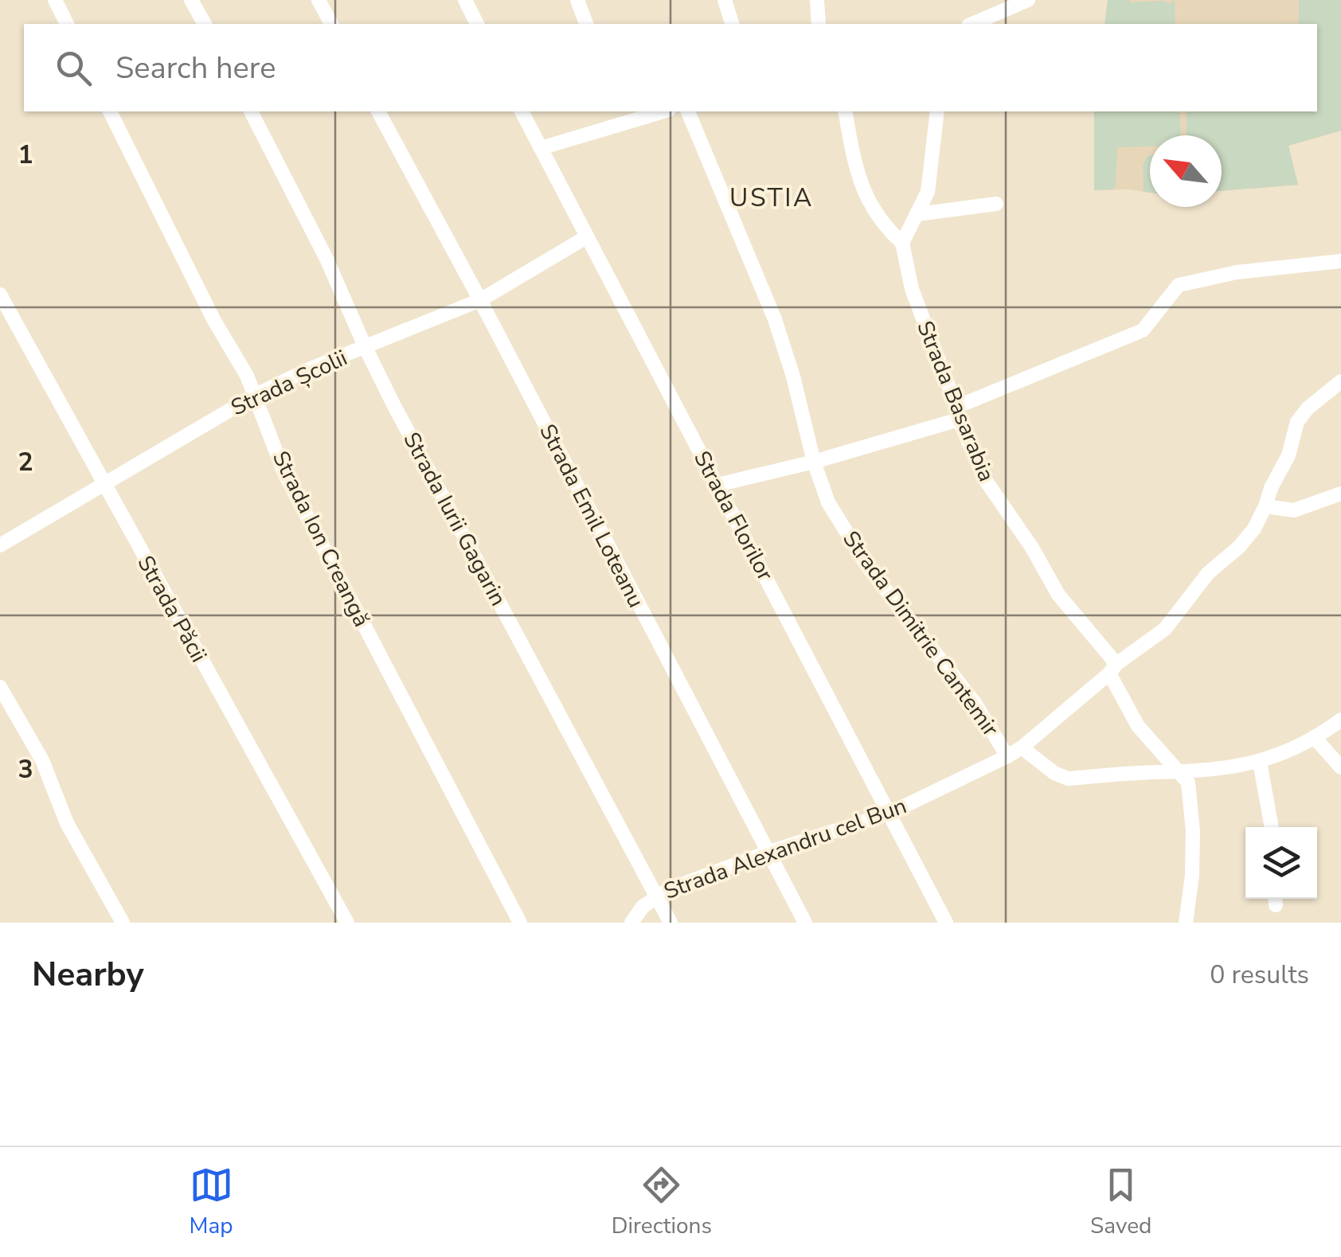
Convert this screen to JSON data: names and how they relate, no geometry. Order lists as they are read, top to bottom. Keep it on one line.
{"streets":{"street":["Strada Școlii","Strada Basarabia","Strada Emil Loteanu","Strada Florilor","Strada Iurii Gagarin","Strada Ion Creangă","Strada Păcii","Strada Dimitrie Cantemir","Strada Alexandru cel Bun"]},"crossings":[["Strada Școlii","Strada Emil Loteanu"],["Strada Școlii","Strada Florilor"],["Strada Școlii","Strada Iurii Gagarin"],["Strada Școlii","Strada Ion Creangă"],["Strada Școlii","Strada Păcii"],["Strada Basarabia","Strada Alexandru cel Bun"],["Strada Emil Loteanu","Strada Alexandru cel Bun"],["Strada Florilor","Strada Alexandru cel Bun"],["Strada Iurii Gagarin","Strada Alexandru cel Bun"],["Strada Dimitrie Cantemir","Strada Alexandru cel Bun"]],"districts":["USTIA"],"north":"top left","page":{"search":"Search here","heading":["Nearby","0 results"],"nav":["Map","Directions","Saved"]},"grid":{"rows":["1","2","3"]}}
